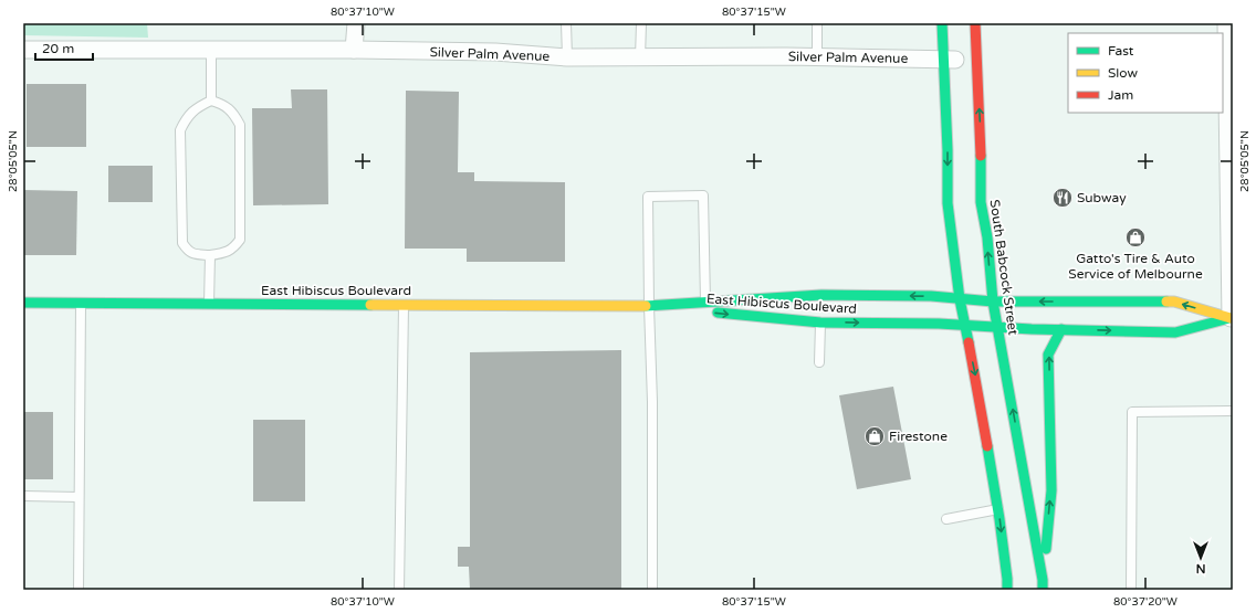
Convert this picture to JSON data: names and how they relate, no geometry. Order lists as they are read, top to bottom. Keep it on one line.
{"streets":{"street":["Silver Palm Avenue","South Babcock Street","East Hibiscus Boulevard"]},"crossings":[["South Babcock Street","East Hibiscus Boulevard"]],"places":{"restaurant":["Subway"],"shop":["Gatto's Tire & Auto Service of Melbourne","Firestone"]},"legend":["Fast","Slow","Jam"],"scale_bar":"20 m","north":"bottom","coordinates":["80°37'10\"W","80°37'15\"W","28°05'05\"N","80°37'20\"W"]}
